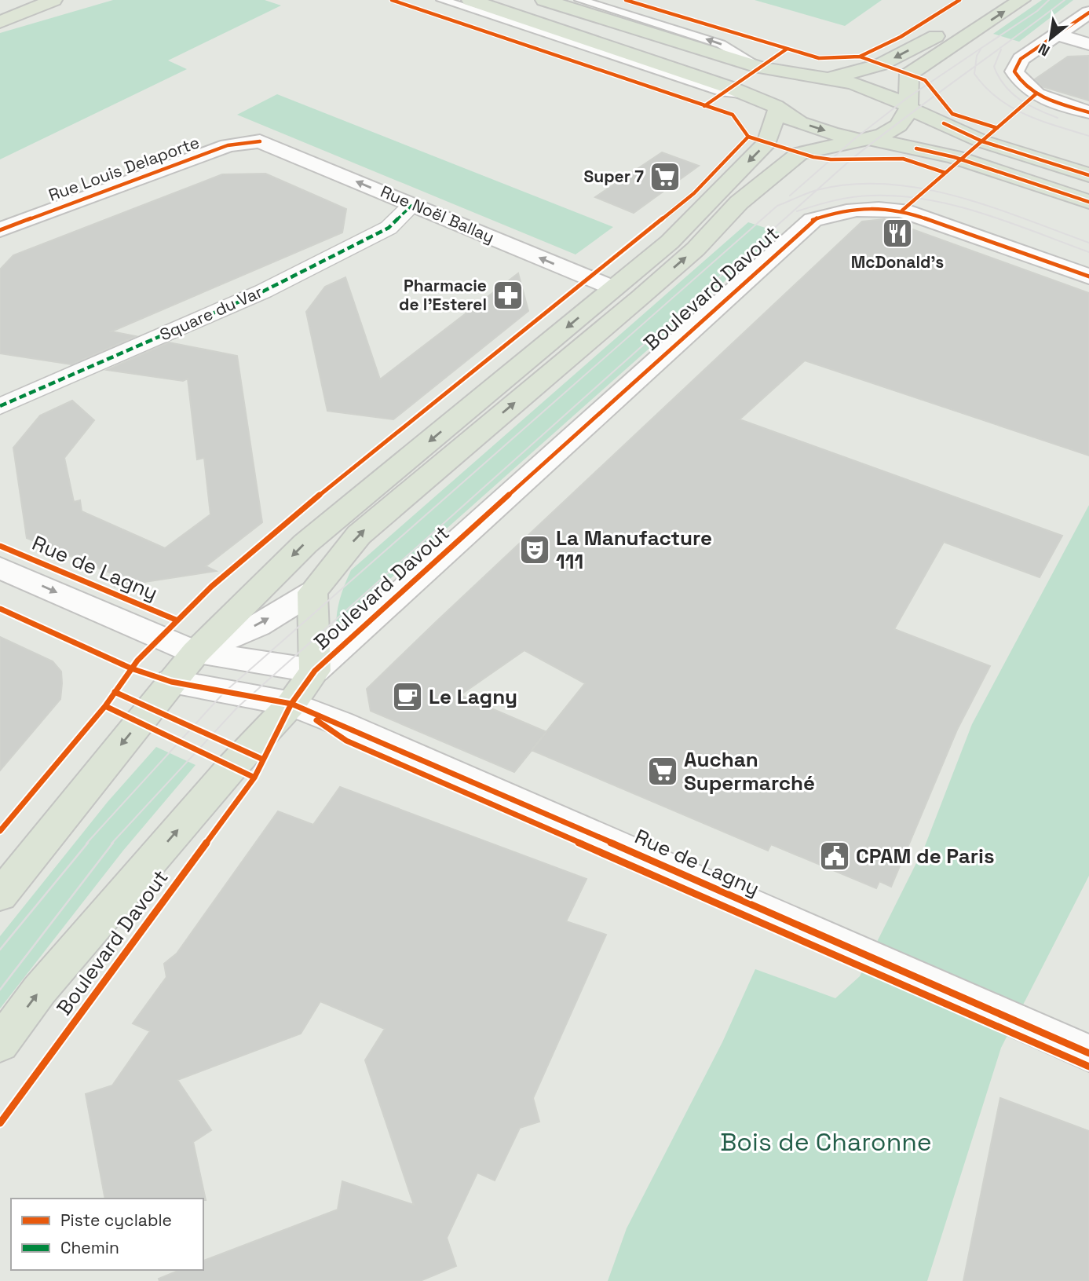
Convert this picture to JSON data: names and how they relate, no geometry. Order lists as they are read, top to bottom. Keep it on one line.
{"streets":{"main road":["Boulevard Davout"],"street":["Rue Louis Delaporte","Rue Noël Ballay","Square du Var","Rue de Lagny"]},"crossings":[["Rue Louis Delaporte","Rue Noël Ballay"],["Rue Noël Ballay","Boulevard Davout"],["Rue Noël Ballay","Square du Var"],["Boulevard Davout","Rue de Lagny"]],"one_way":["Rue Noël Ballay"],"parks":["Bois de Charonne"],"places":{"supermarket":["Super 7","Auchan Supermarché"],"restaurant":["McDonald's"],"pharmacy":["Pharmacie de l'Esterel"],"theatre":["La Manufacture 111"],"cafe":["Le Lagny"],"public building":["CPAM de Paris"]},"legend":["Piste cyclable","Chemin"],"north":"bottom left"}
